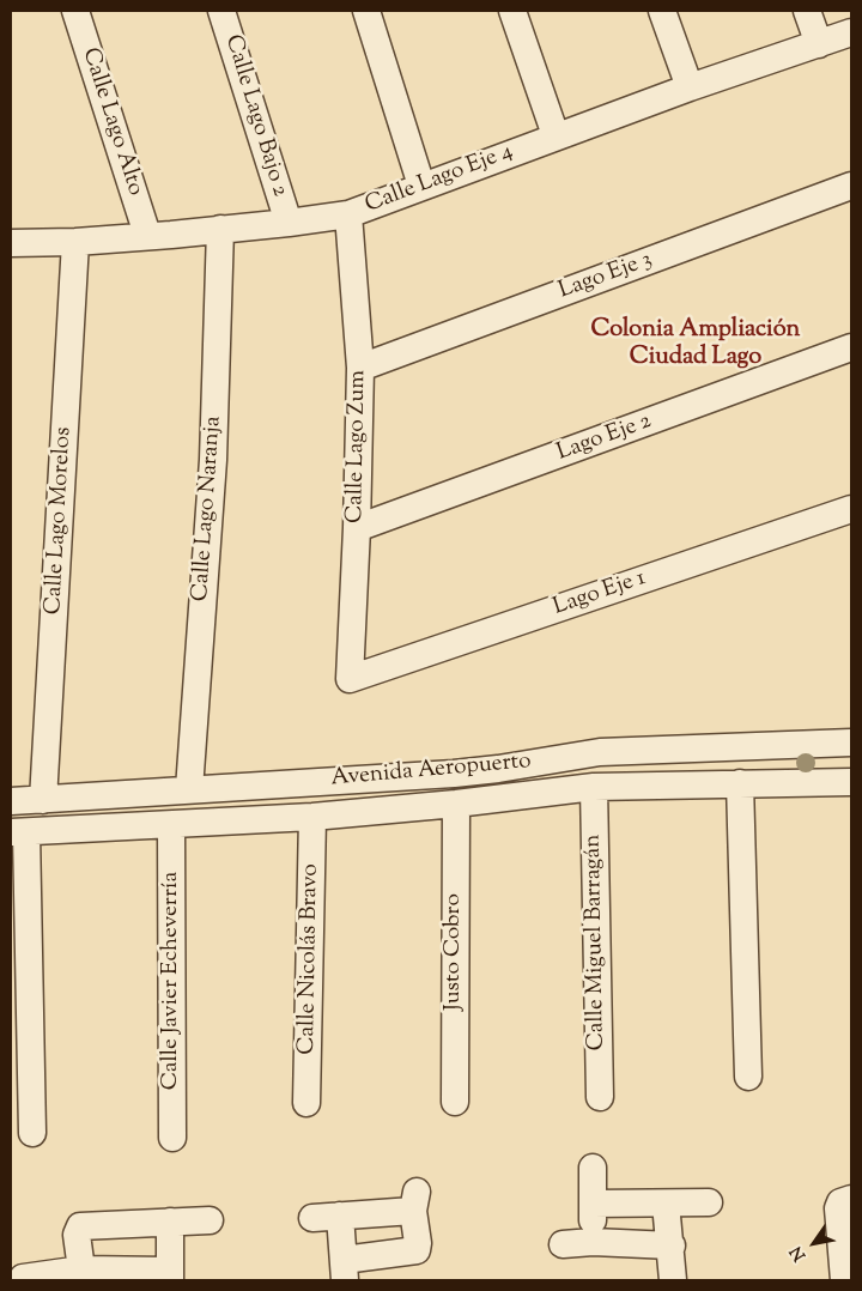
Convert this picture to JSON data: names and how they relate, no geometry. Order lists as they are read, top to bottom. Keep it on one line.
{"streets":{"street":["Calle Lago Bajo 2","Calle Lago Alto","Calle Lago Eje 4","Lago Eje 3","Lago Eje 2","Calle Lago Zum","Calle Lago Naranja","Calle Lago Morelos","Lago Eje 1","Avenida Aeropuerto","Calle Miguel Barragán","Justo Cobro","Calle Nicolás Bravo","Calle Javier Echeverría"]},"crossings":[["Calle Lago Bajo 2","Calle Lago Eje 4"],["Calle Lago Alto","Calle Lago Eje 4"],["Calle Lago Eje 4","Calle Lago Zum"],["Calle Lago Eje 4","Calle Lago Naranja"],["Calle Lago Eje 4","Calle Lago Morelos"],["Lago Eje 3","Calle Lago Zum"],["Lago Eje 2","Calle Lago Zum"],["Calle Lago Zum","Lago Eje 1"],["Calle Lago Naranja","Avenida Aeropuerto"],["Calle Lago Morelos","Avenida Aeropuerto"],["Avenida Aeropuerto","Calle Miguel Barragán"],["Avenida Aeropuerto","Justo Cobro"],["Avenida Aeropuerto","Calle Nicolás Bravo"],["Avenida Aeropuerto","Calle Javier Echeverría"]],"districts":["Colonia Ampliación Ciudad Lago"],"north":"bottom left"}
